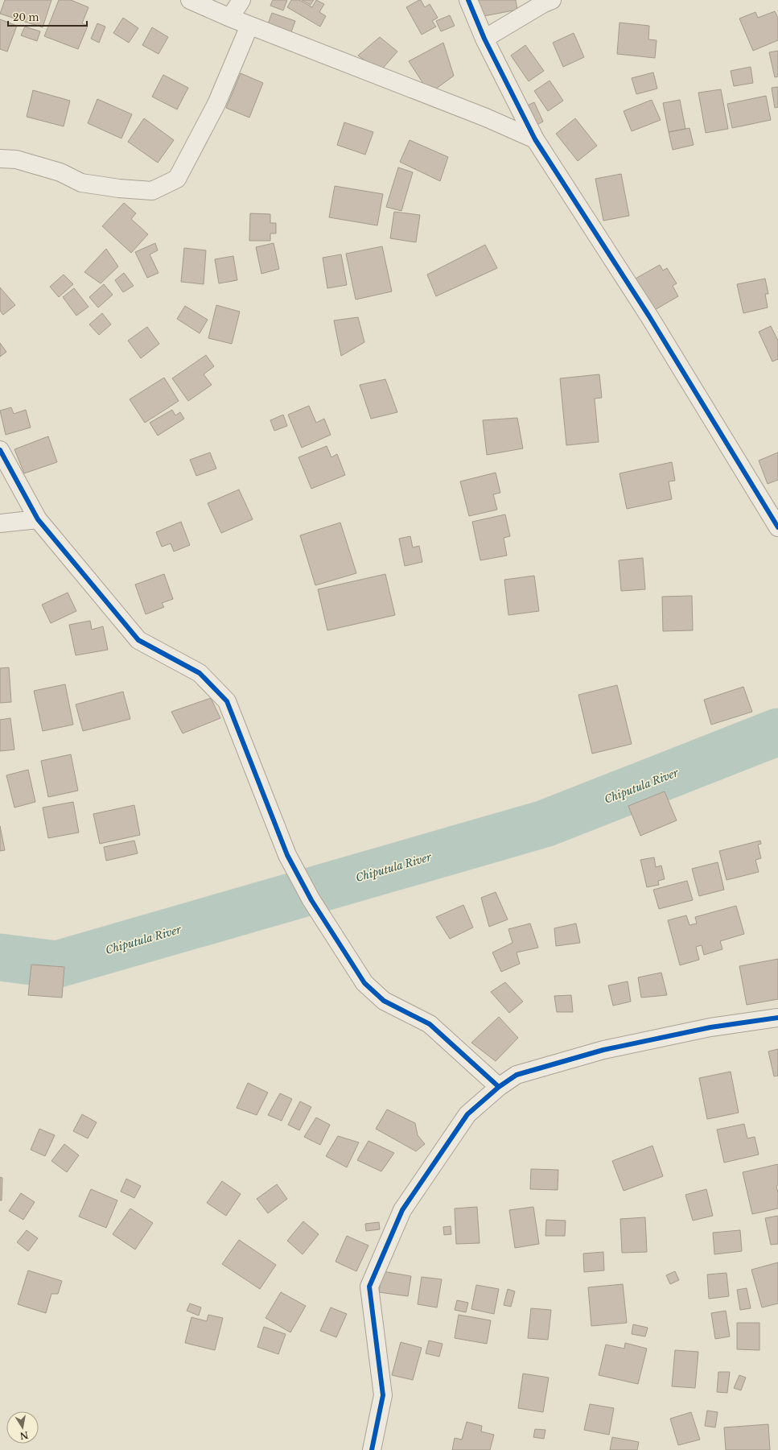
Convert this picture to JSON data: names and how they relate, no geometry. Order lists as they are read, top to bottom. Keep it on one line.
{"water":["Chiputula River"],"scale_bar":"20 m","north":"bottom"}
